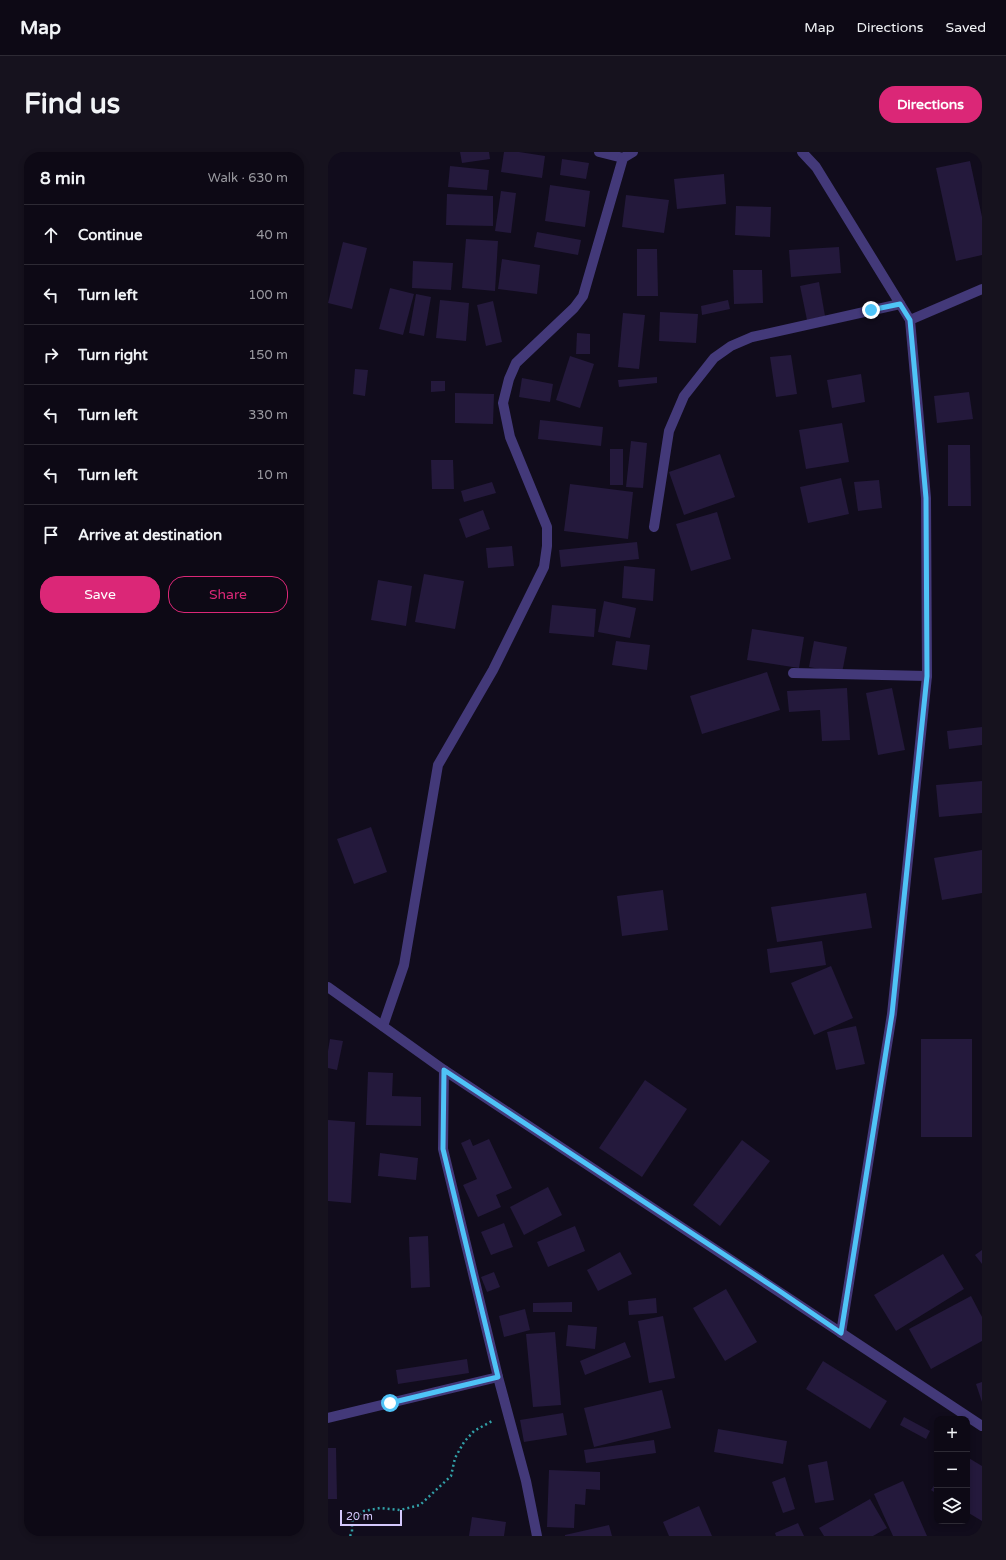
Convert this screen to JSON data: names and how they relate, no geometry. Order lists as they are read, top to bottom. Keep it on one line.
{"scale_bar":"20 m","page":{"header":"Map","nav":["Map","Directions","Saved"],"buttons":["Directions",["Save","Share"]],"title":"Find us","heading":["8 min","Walk · 630 m"],"list":[["Continue","40 m"],["Turn left","100 m"],["Turn right","150 m"],["Turn left","330 m"],["Turn left","10 m"],"Arrive at destination"],"map_buttons":["+","−"],"scale":"20 m"}}
